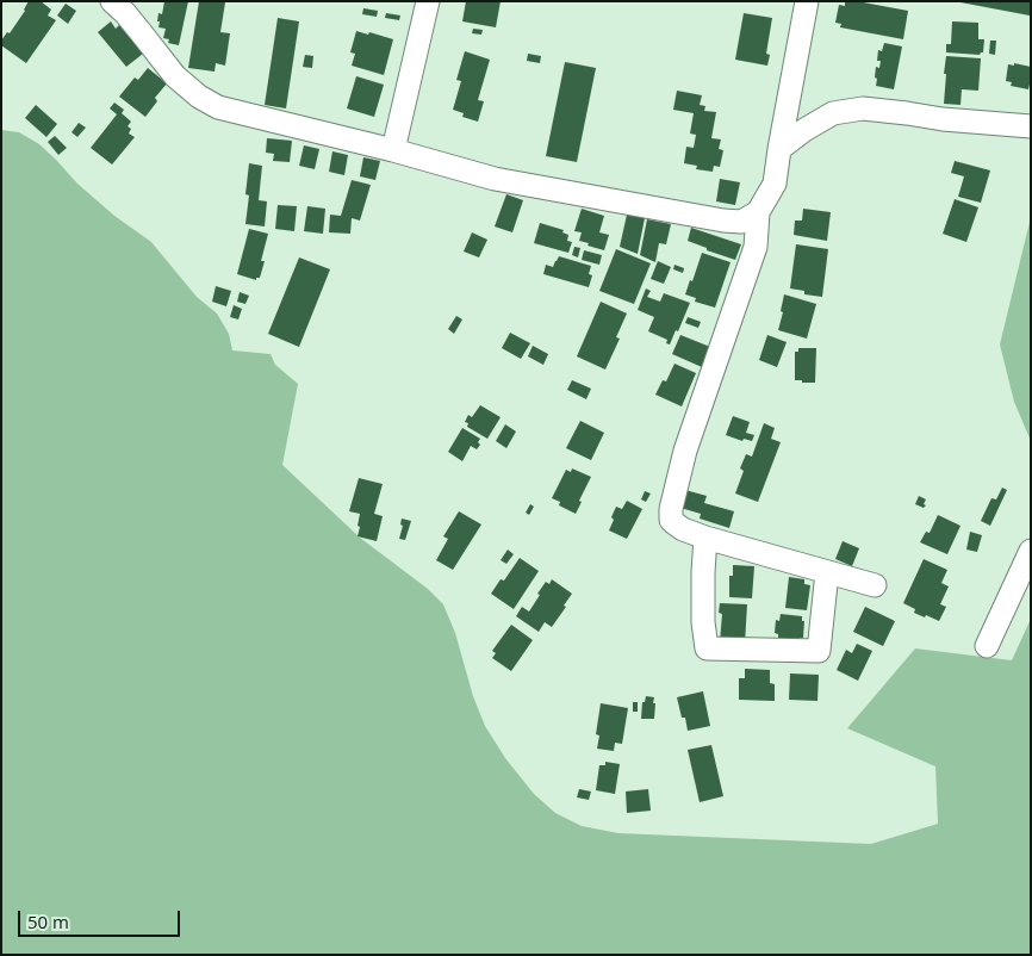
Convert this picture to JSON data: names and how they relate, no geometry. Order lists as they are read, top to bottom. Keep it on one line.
{"scale_bar":"50 m"}
